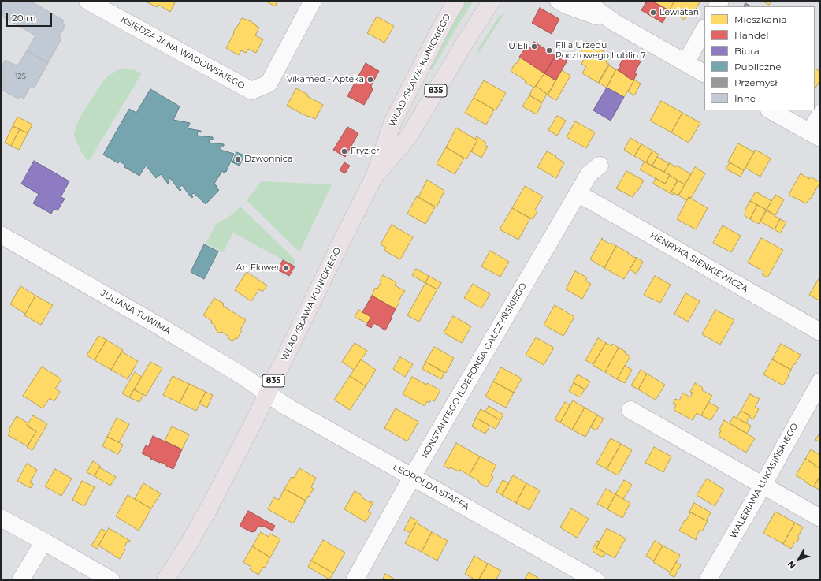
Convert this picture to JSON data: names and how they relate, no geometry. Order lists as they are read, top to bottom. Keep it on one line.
{"streets":{"main road":["WŁADYSŁAWA KUNICKIEGO","835"],"street":["KSIĘDZA JANA WADOWSKIEGO","HENRYKA SIENKIEWICZA","JULIANA TUWIMA","KONSTANTEGO ILDEFONSA GAŁCZYŃSKIEGO","WALERIANA ŁUKASIŃSKIEGO","LEOPOLDA STAFFA"]},"crossings":[["WŁADYSŁAWA KUNICKIEGO","JULIANA TUWIMA"],["WŁADYSŁAWA KUNICKIEGO","LEOPOLDA STAFFA"],["HENRYKA SIENKIEWICZA","KONSTANTEGO ILDEFONSA GAŁCZYŃSKIEGO"],["JULIANA TUWIMA","LEOPOLDA STAFFA"],["KONSTANTEGO ILDEFONSA GAŁCZYŃSKIEGO","LEOPOLDA STAFFA"]],"places":["Lewiatan","U Eli","Filia Urzędu Pocztowego Lublin 7","Vikamed - Apteka","Fryzjer","Dzwonnica","An Flower"],"house_numbers":["125"],"legend":["Mieszkania","Handel","Biura","Publiczne","Przemysł","Inne"],"scale_bar":"20 m","north":"bottom left"}
